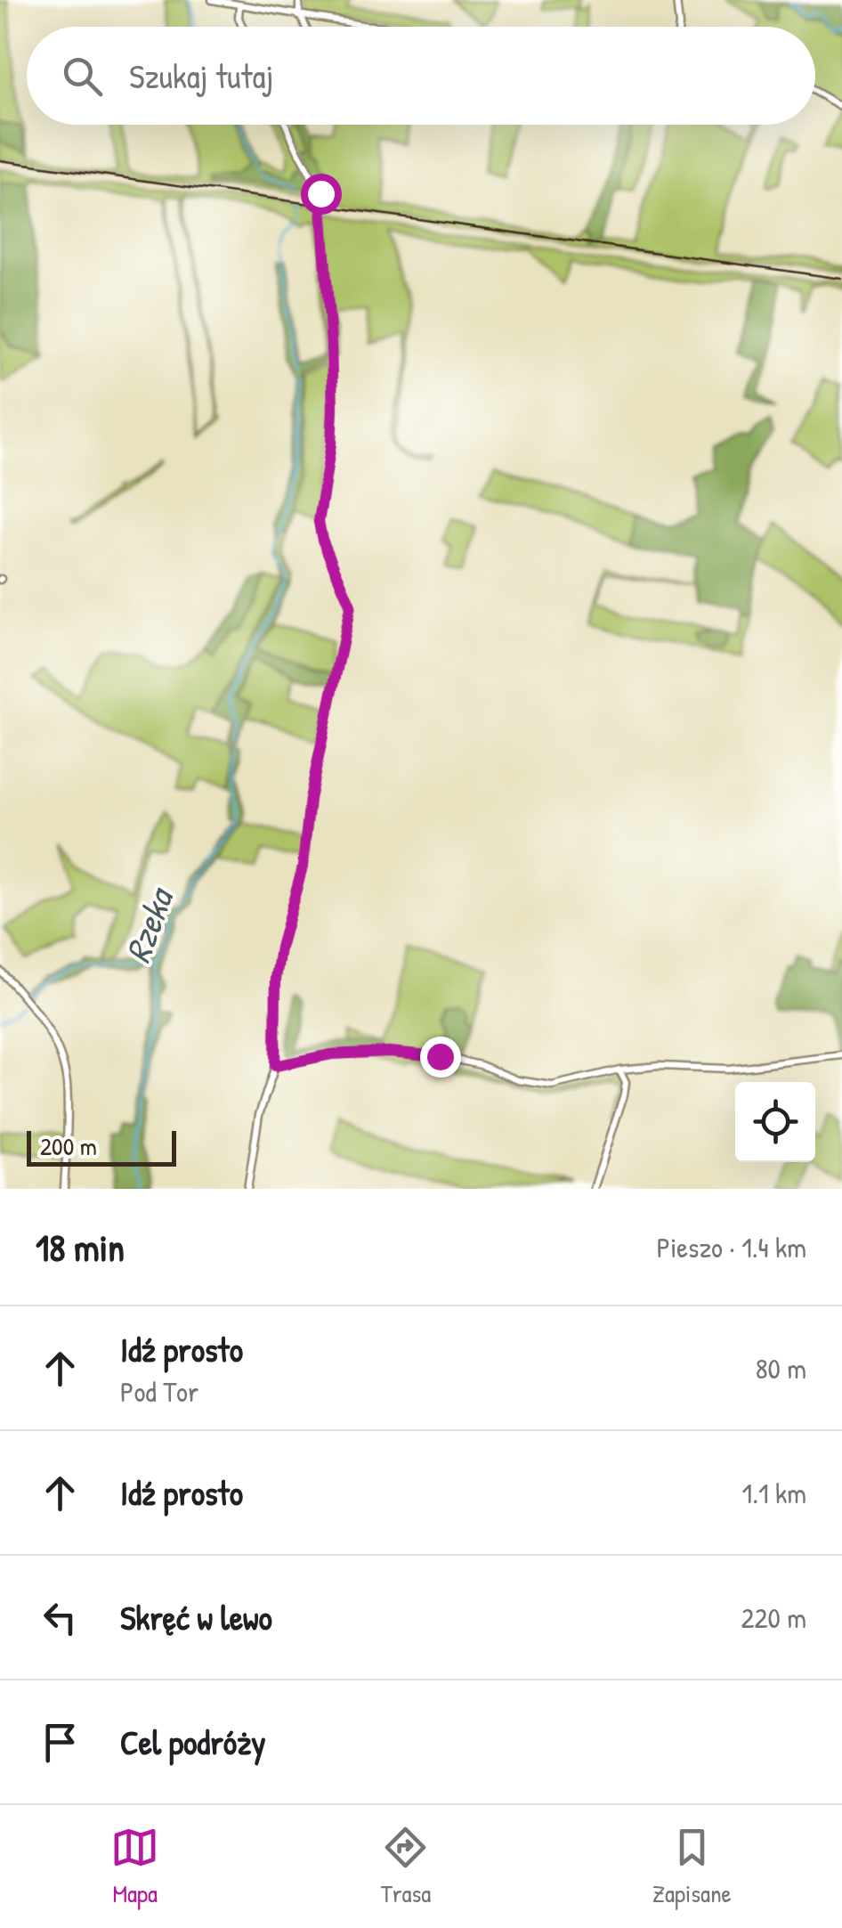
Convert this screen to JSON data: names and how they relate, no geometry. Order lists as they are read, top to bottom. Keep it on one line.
{"water":["Rzeka"],"scale_bar":"200 m","page":{"search":"Szukaj tutaj","scale":"200 m","heading":["18 min","Pieszo · 1.4 km"],"list":[["Idź prosto","Pod Tor","80 m"],["Idź prosto","1.1 km"],["Skręć w lewo","220 m"],"Cel podróży"],"nav":["Mapa","Trasa","Zapisane"]}}
